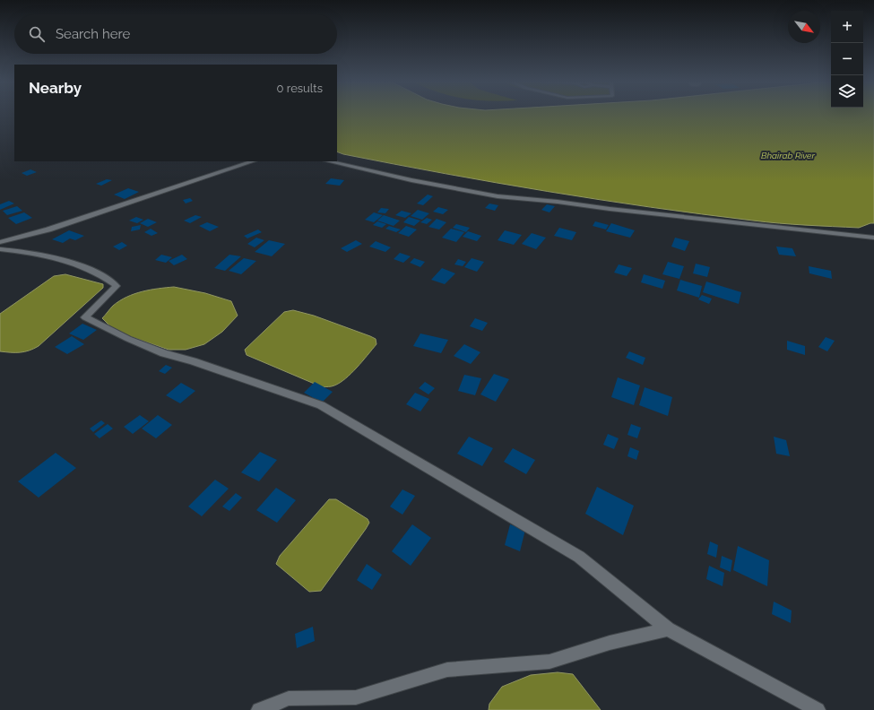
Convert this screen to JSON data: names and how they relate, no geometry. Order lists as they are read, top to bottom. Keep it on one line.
{"water":["Bhairab River"],"north":"bottom right","page":{"map_buttons":["+","−"],"search":"Search here","heading":["Nearby","0 results"]}}
